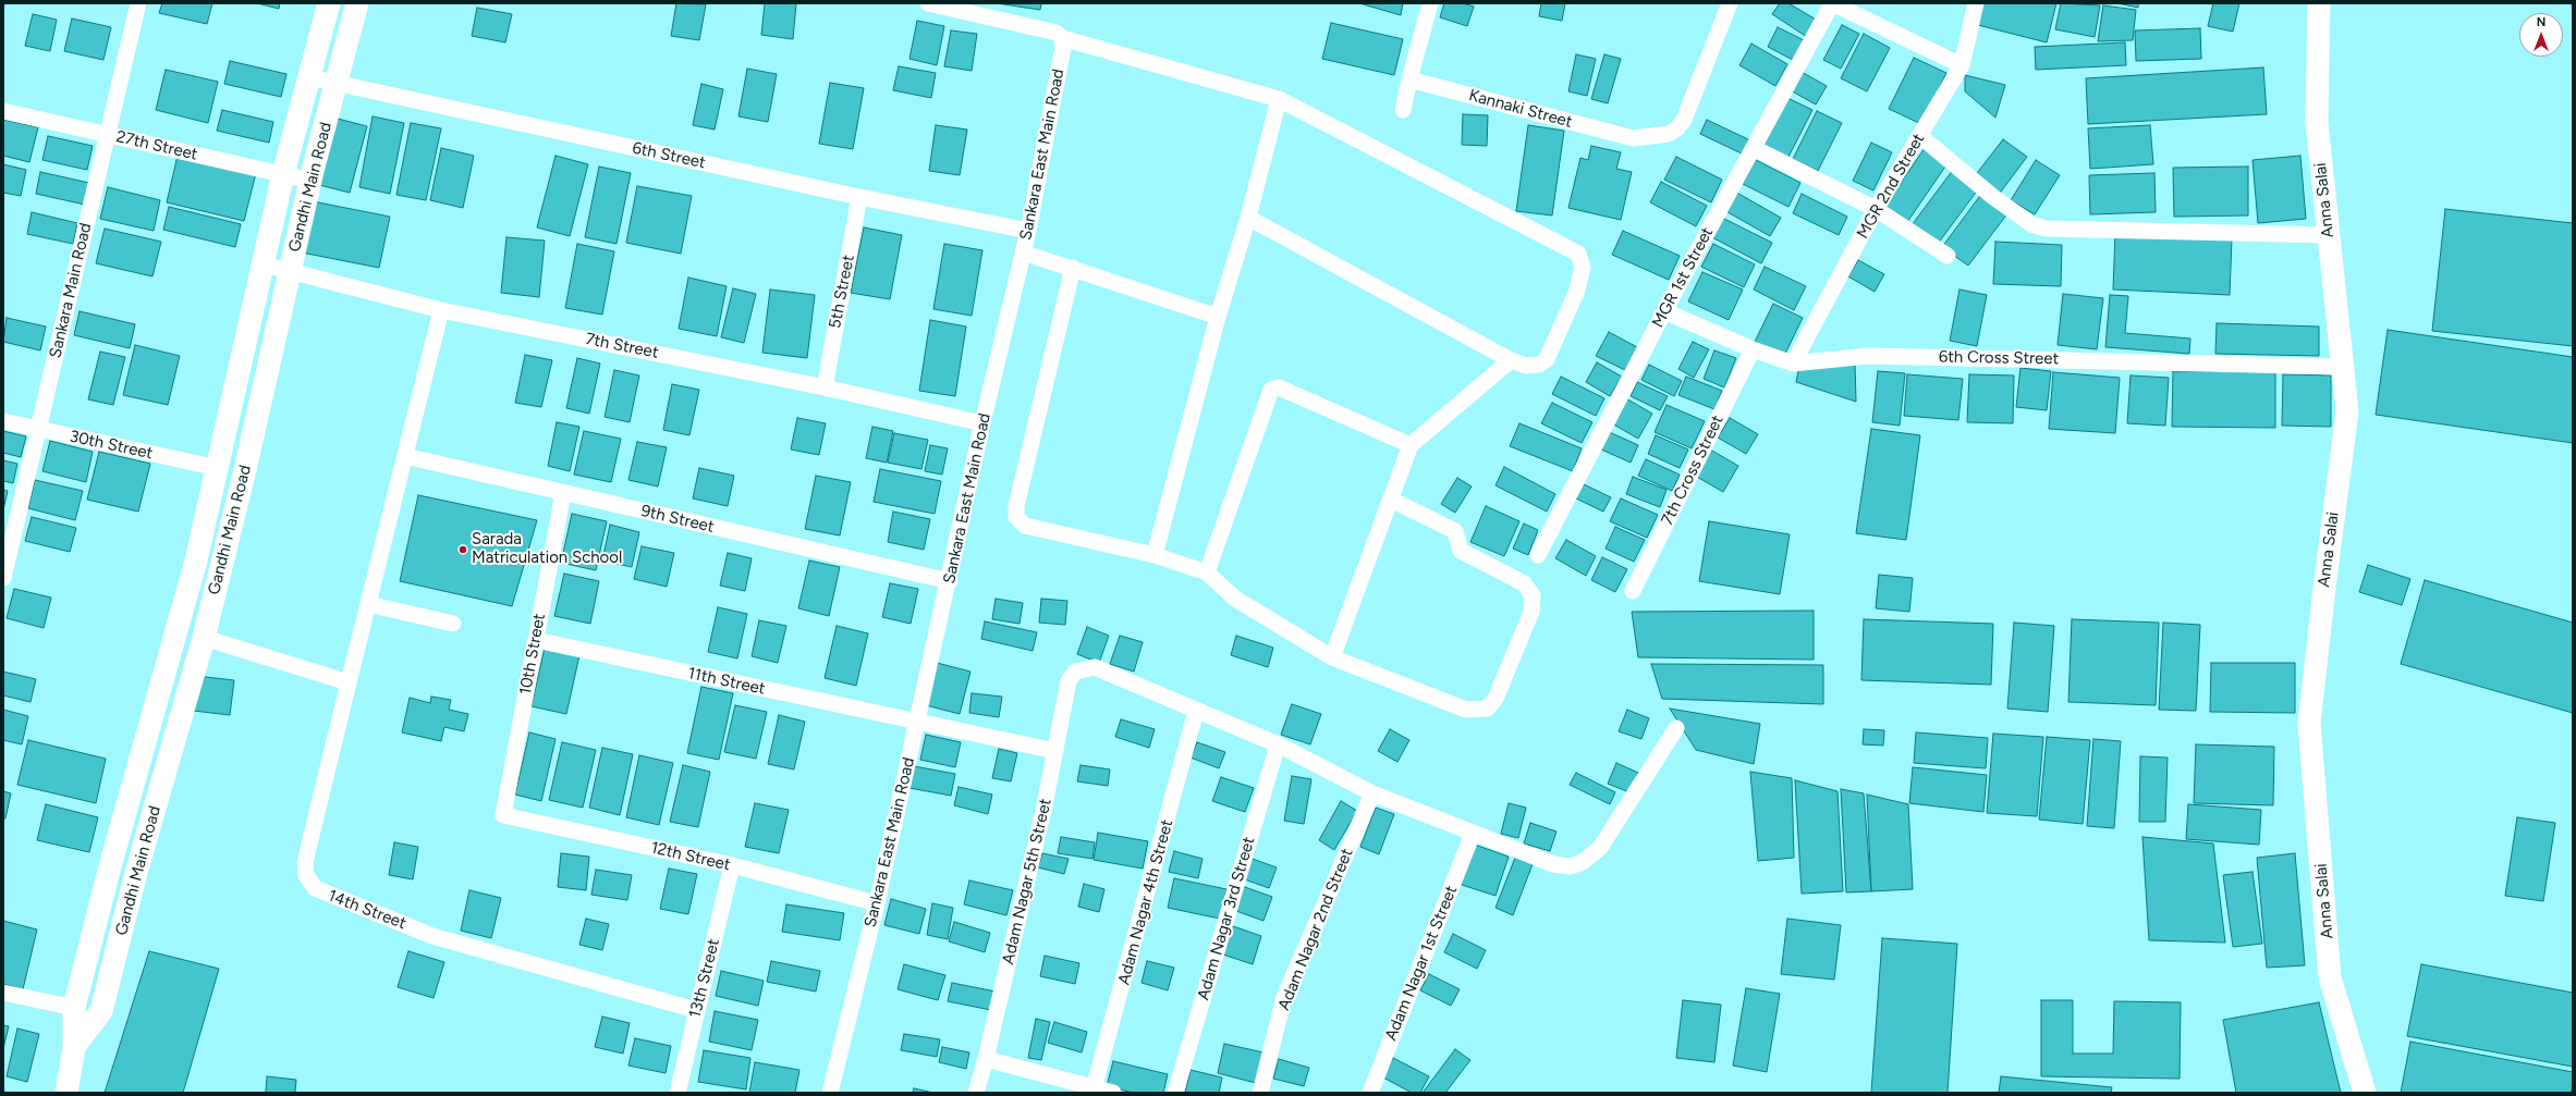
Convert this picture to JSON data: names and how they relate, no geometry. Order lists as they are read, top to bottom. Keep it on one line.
{"streets":{"street":["Kannaki Street","27th Street","Sankara East Main Road","6th Street","MGR 2nd Street","Gandhi Main Road","Anna Salai","MGR 1st Street","Sankara Main Road","5th Street","7th Street","6th Cross Street","30th Street","7th Cross Street","9th Street","10th Street","11th Street","12th Street","Adam Nagar 5th Street","Adam Nagar 4th Street","14th Street","Adam Nagar 3rd Street","Adam Nagar 2nd Street","Adam Nagar 1st Street","13th Street"]},"crossings":[["27th Street","Gandhi Main Road"],["27th Street","Sankara Main Road"],["Sankara East Main Road","6th Street"],["Sankara East Main Road","7th Street"],["Sankara East Main Road","9th Street"],["Sankara East Main Road","11th Street"],["Sankara East Main Road","12th Street"],["6th Street","Gandhi Main Road"],["6th Street","5th Street"],["MGR 2nd Street","6th Cross Street"],["Gandhi Main Road","7th Street"],["Gandhi Main Road","30th Street"],["Anna Salai","6th Cross Street"],["MGR 1st Street","6th Cross Street"],["Sankara Main Road","30th Street"],["5th Street","7th Street"],["7th Street","14th Street"],["6th Cross Street","7th Cross Street"],["9th Street","10th Street"],["9th Street","14th Street"],["10th Street","11th Street"],["10th Street","12th Street"],["11th Street","Adam Nagar 5th Street"],["12th Street","13th Street"],["Adam Nagar 5th Street","Adam Nagar 4th Street"],["14th Street","13th Street"]],"places":["Sarada Matriculation School"],"north":"top"}
